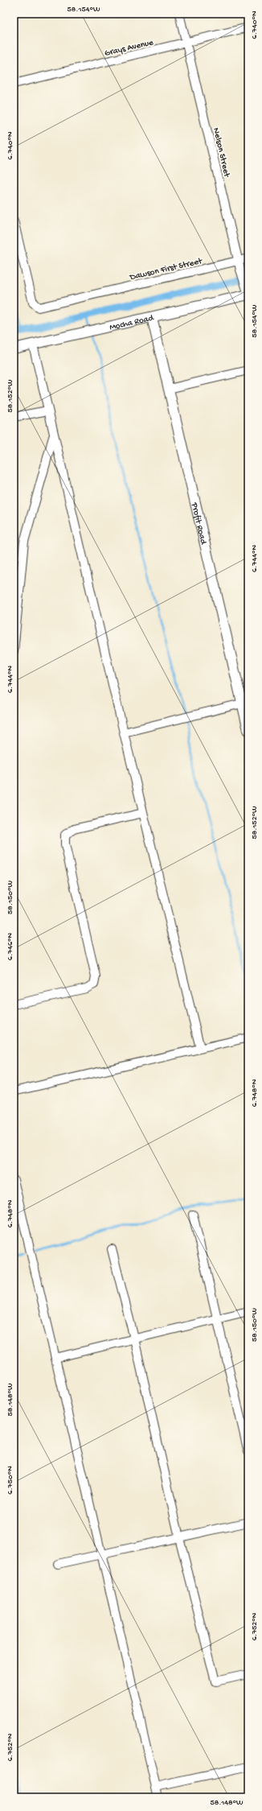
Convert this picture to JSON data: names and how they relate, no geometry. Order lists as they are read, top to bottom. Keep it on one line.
{"streets":{"street":["Grays Avenue","Nelson Street","Dawson First Street","Mocha Road","Profit Road"]},"crossings":[["Grays Avenue","Nelson Street"],["Nelson Street","Dawson First Street"],["Nelson Street","Mocha Road"],["Mocha Road","Profit Road"]],"coordinates":["58.154°W","6.740°N","58.152°W","6.744°N","58.150°W","6.746°N","6.748°N","58.148°W","6.750°N","6.752°N"]}
